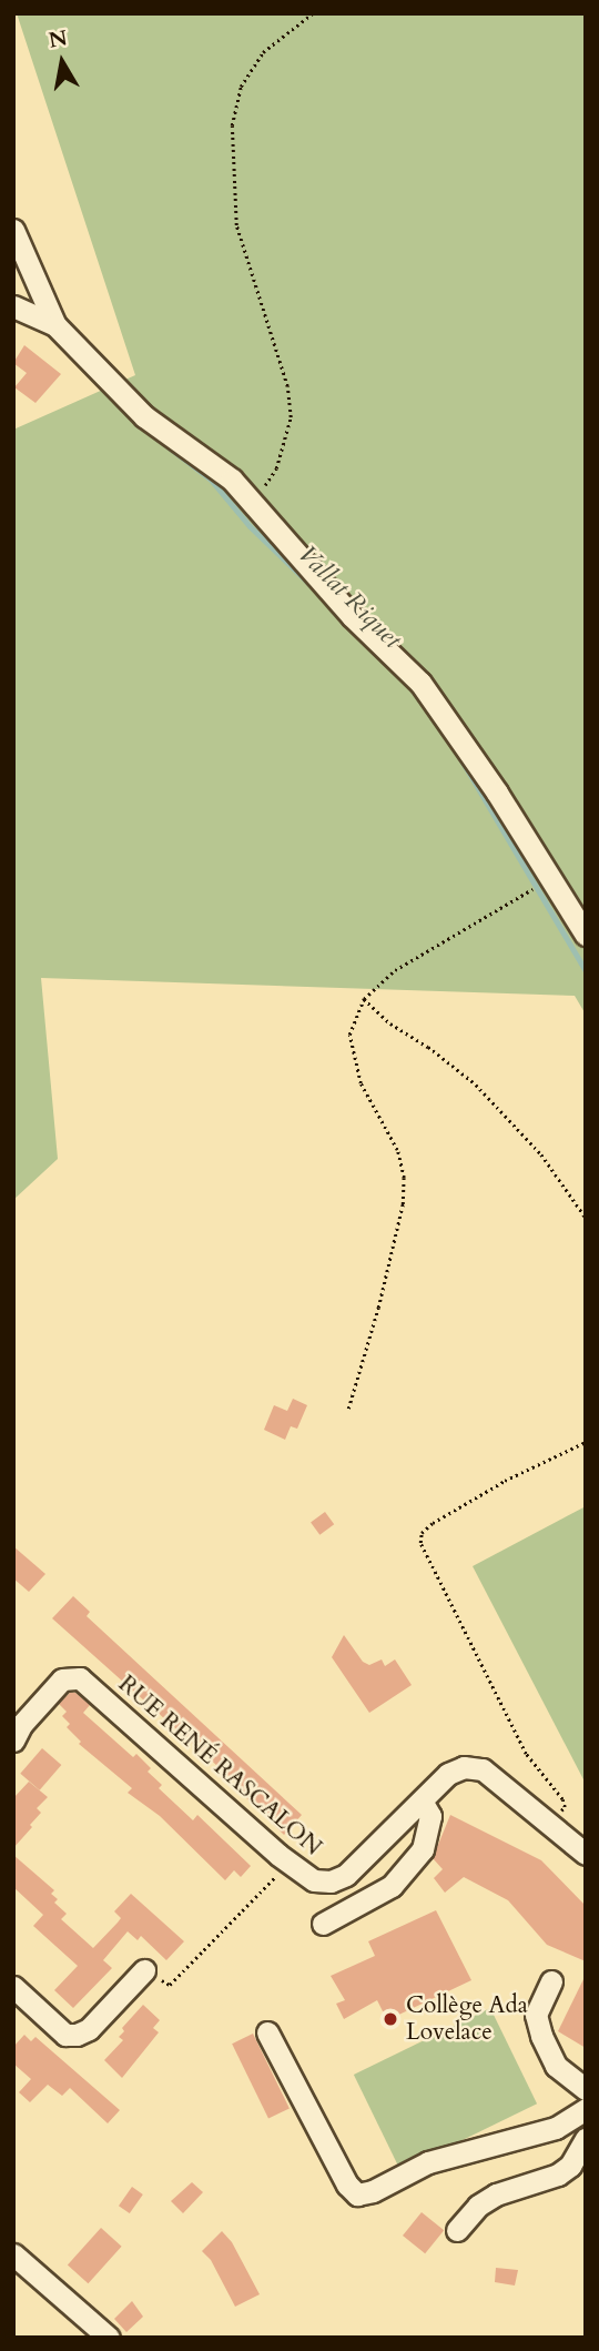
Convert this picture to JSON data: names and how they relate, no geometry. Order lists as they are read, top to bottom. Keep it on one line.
{"streets":{"street":["RUE RENÉ RASCALON"]},"water":["Vallat Riquet"],"places":["Collège Ada Lovelace"],"north":"top"}
